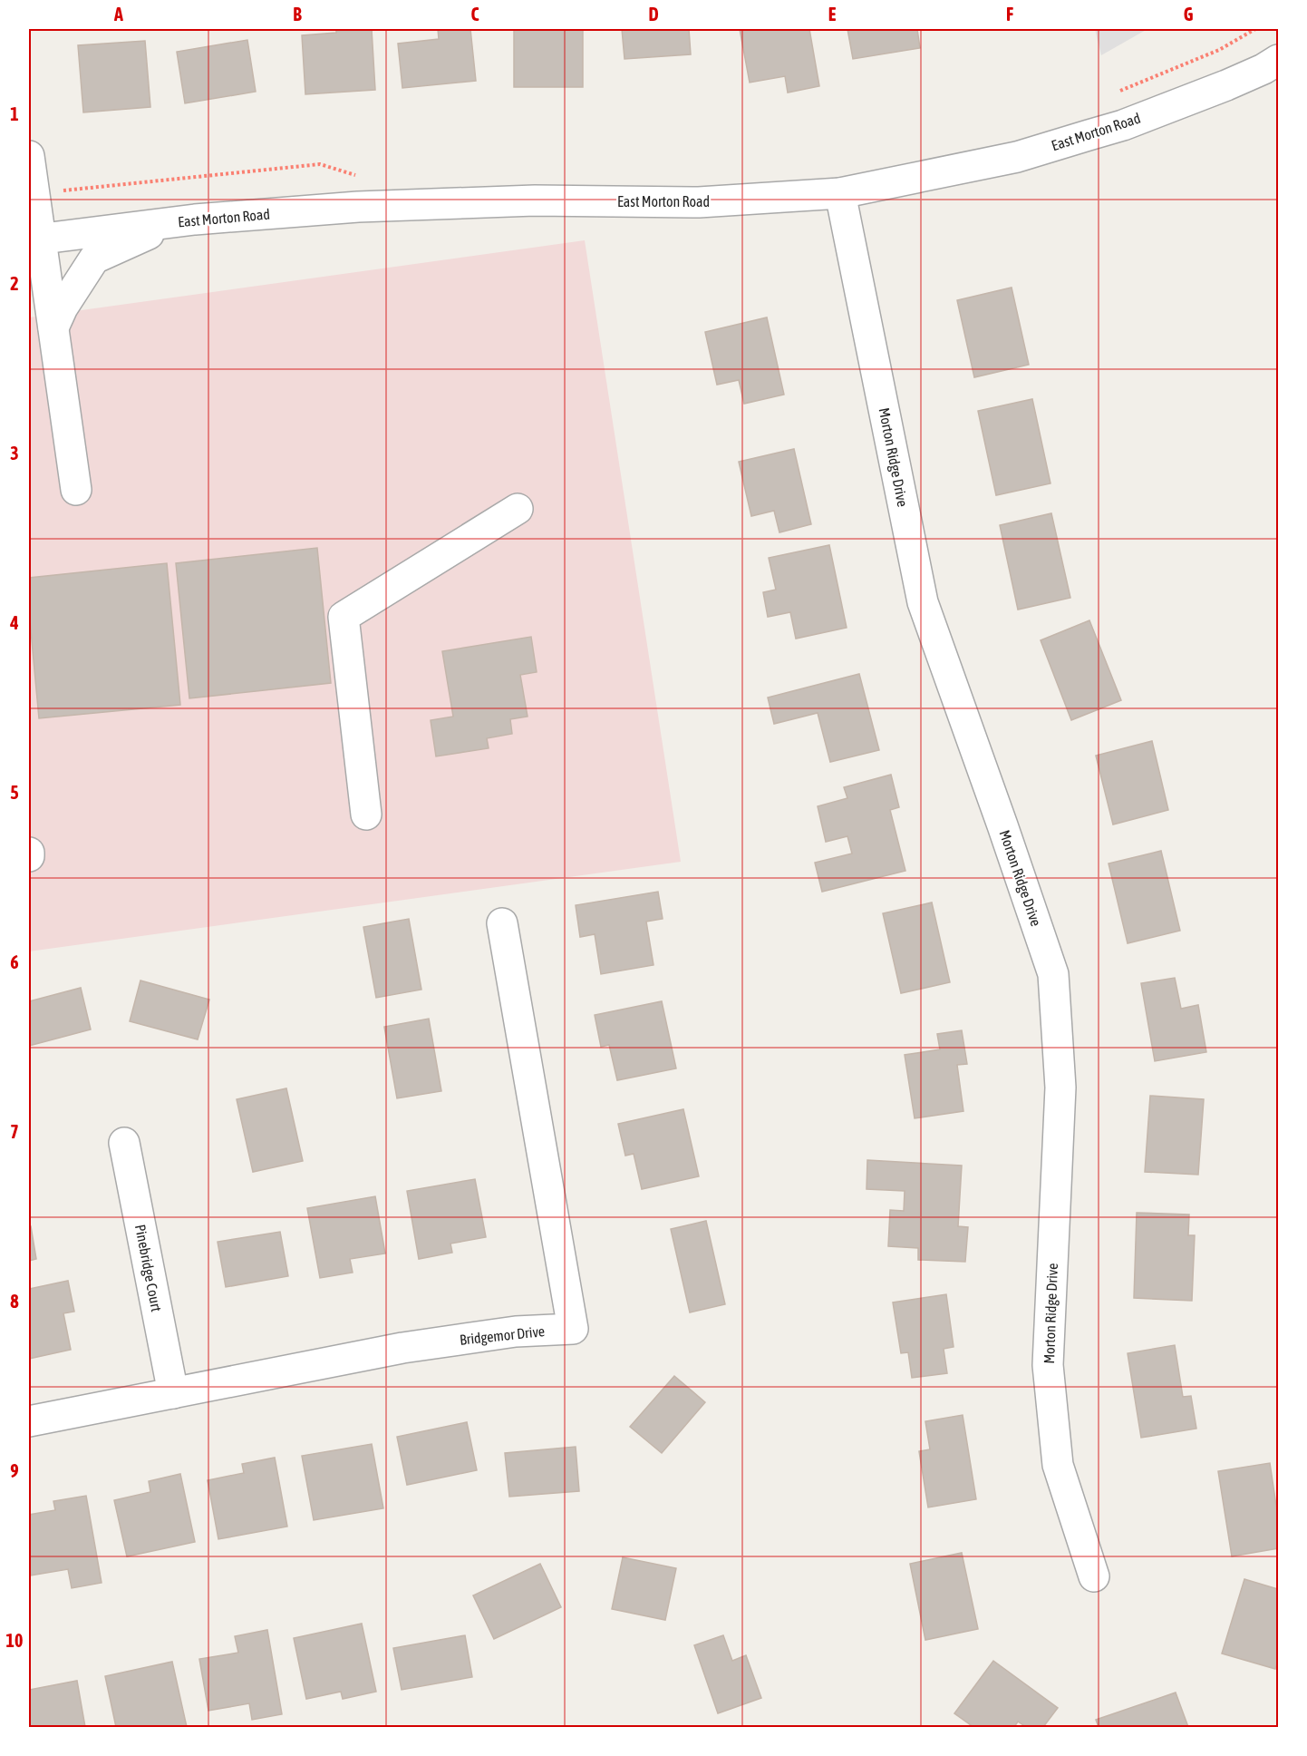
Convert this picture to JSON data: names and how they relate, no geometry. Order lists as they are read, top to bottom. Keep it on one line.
{"streets":{"street":["East Morton Road","Morton Ridge Drive","Pinebridge Court","Bridgemor Drive"]},"crossings":[["East Morton Road","Morton Ridge Drive"],["Pinebridge Court","Bridgemor Drive"]],"grid":{"columns":["A","B","C","D","E","F","G"],"rows":["1","2","3","4","5","6","7","8","9","10"]}}
